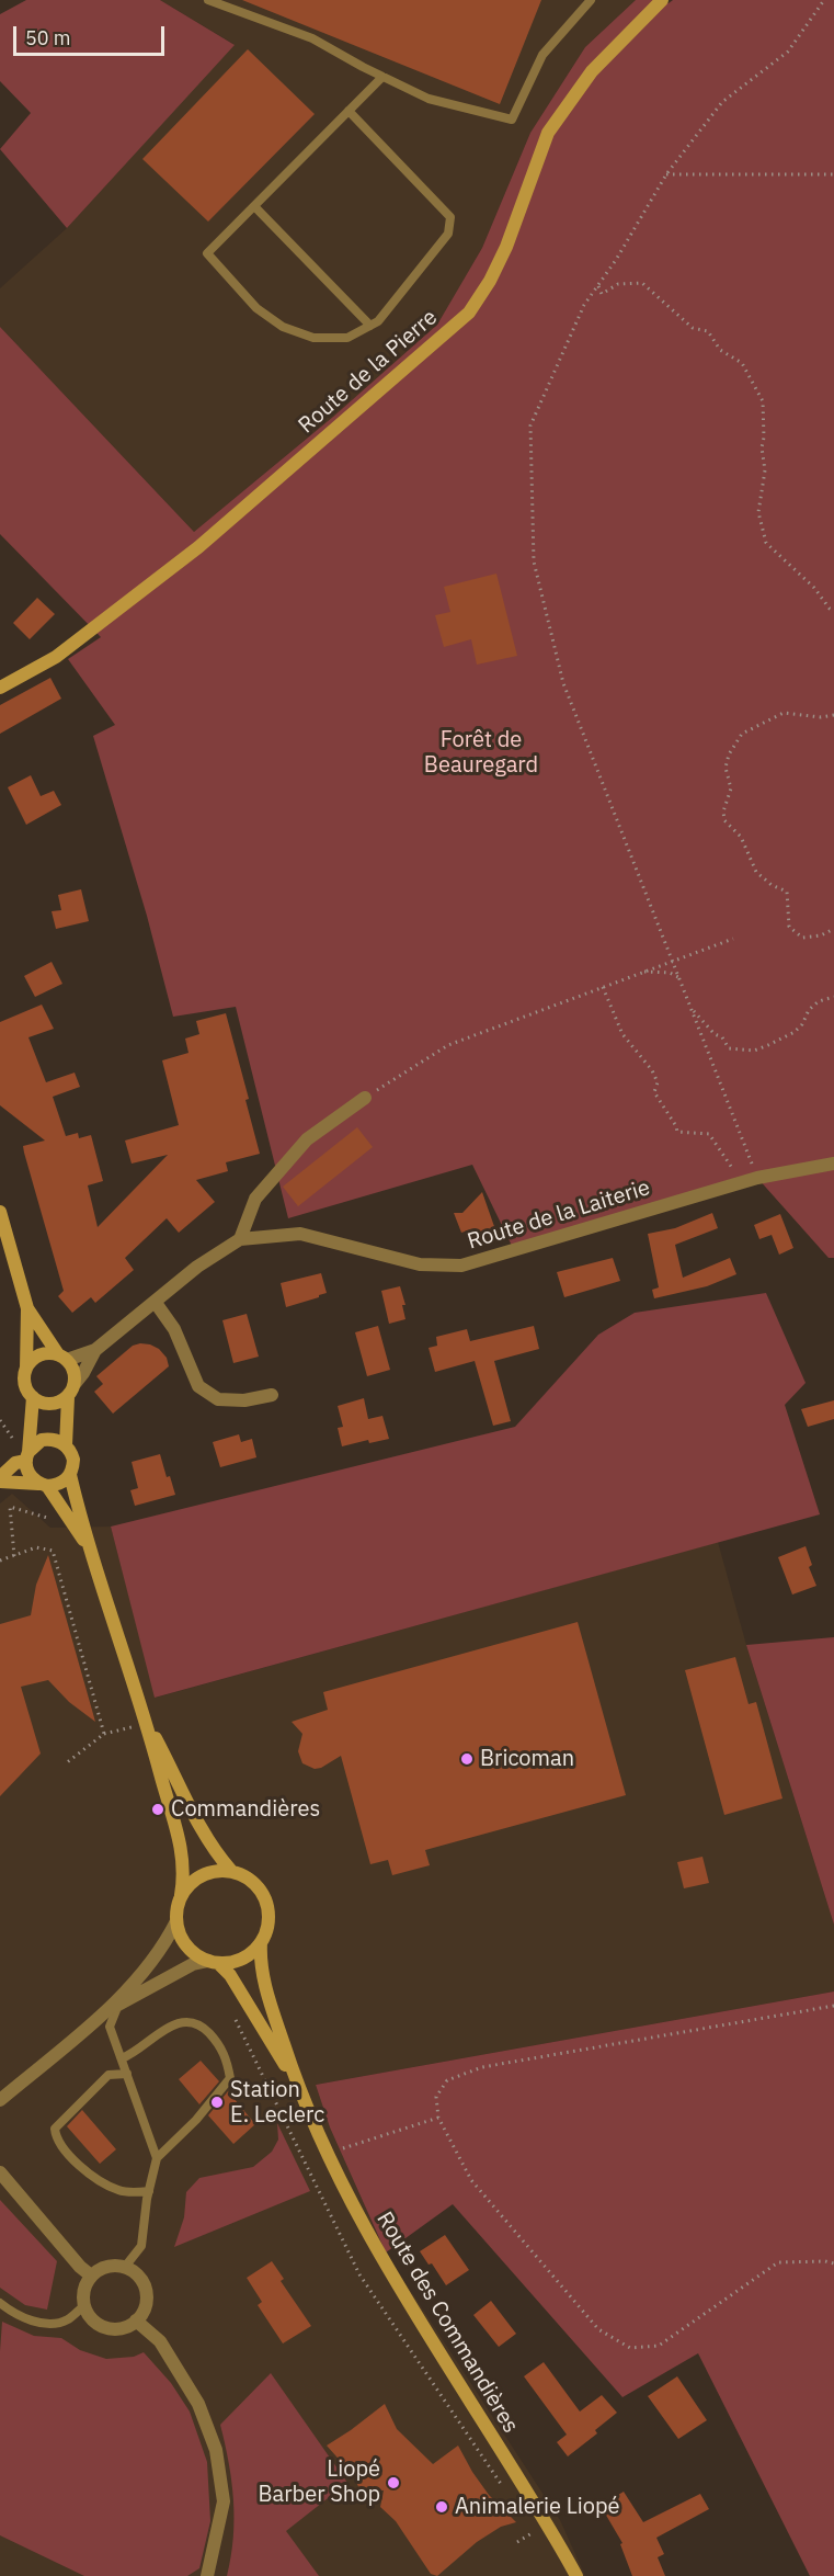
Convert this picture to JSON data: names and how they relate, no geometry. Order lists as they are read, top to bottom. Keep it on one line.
{"streets":{"main road":["Route de la Pierre","Route des Commandières"],"street":["Route de la Laiterie"]},"crossings":[["Route de la Laiterie","Route des Commandières"]],"parks":["Forêt de Beauregard"],"places":["Bricoman","Commandières","Station E. Leclerc","Liopé Barber Shop","Animalerie Liopé"],"scale_bar":"50 m"}
